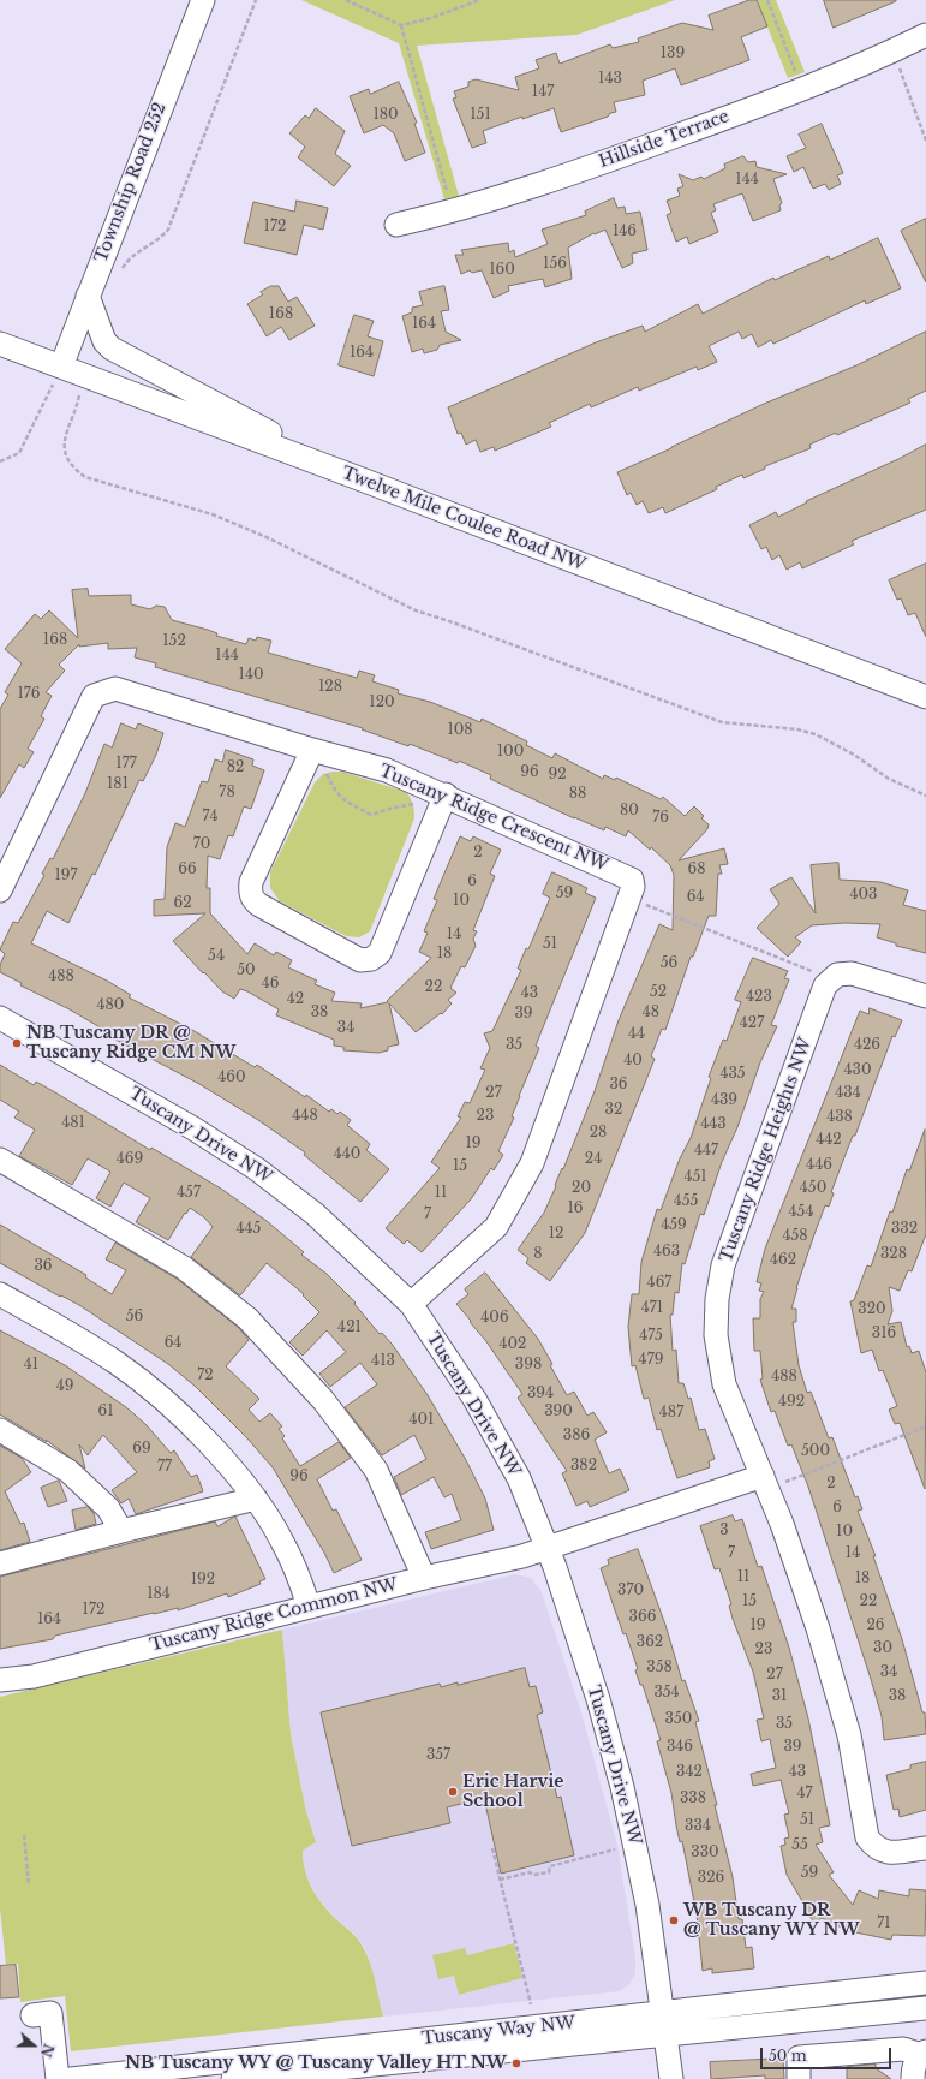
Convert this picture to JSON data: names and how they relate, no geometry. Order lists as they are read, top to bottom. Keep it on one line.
{"streets":{"street":["Hillside Terrace","Township Road 252","Twelve Mile Coulee Road NW","Tuscany Ridge Crescent NW","Tuscany Drive NW","Tuscany Ridge Heights NW","Tuscany Ridge Common NW","Tuscany Way NW"]},"crossings":[["Township Road 252","Twelve Mile Coulee Road NW"],["Tuscany Ridge Crescent NW","Tuscany Drive NW"],["Tuscany Drive NW","Tuscany Ridge Common NW"],["Tuscany Drive NW","Tuscany Way NW"]],"places":["NB Tuscany DR @ Tuscany Ridge CM NW","Eric Harvie School","WB Tuscany DR @ Tuscany WY NW","NB Tuscany WY @ Tuscany Valley HT NW"],"house_numbers":["139","143","147","180","151","144","172","146","156","160","168","164","164","168","152","144","140","128","176","120","108","100","177","82","96","92","181","78","88","80","74","76","70","2","66","68","197","6","59","403","64","10","62","14","51","18","54","56","50","488","46","22","52","43","423","42","480","38","48","39","427","34","44","35","426","40","430","435","460","36","27","434","439","32","448","23","438","481","443","28","442","19","447","440","469","24","446","15","451","20","450","457","11","455","16","454","7","459","445","332","12","458","463","8","328","462","36","467","471","320","56","406","421","316","475","64","402","479","413","41","398","72","488","49","394","492","61","390","487","401","386","69","500","382","77","96","2","6","3","10","7","14","11","18","192","370","184","15","22","172","366","164","19","26","362","30","23","358","34","27","354","31","38","350","35","346","39","357","342","43","47","338","51","334","55","330","59","326","71"],"scale_bar":"50 m","north":"right"}
